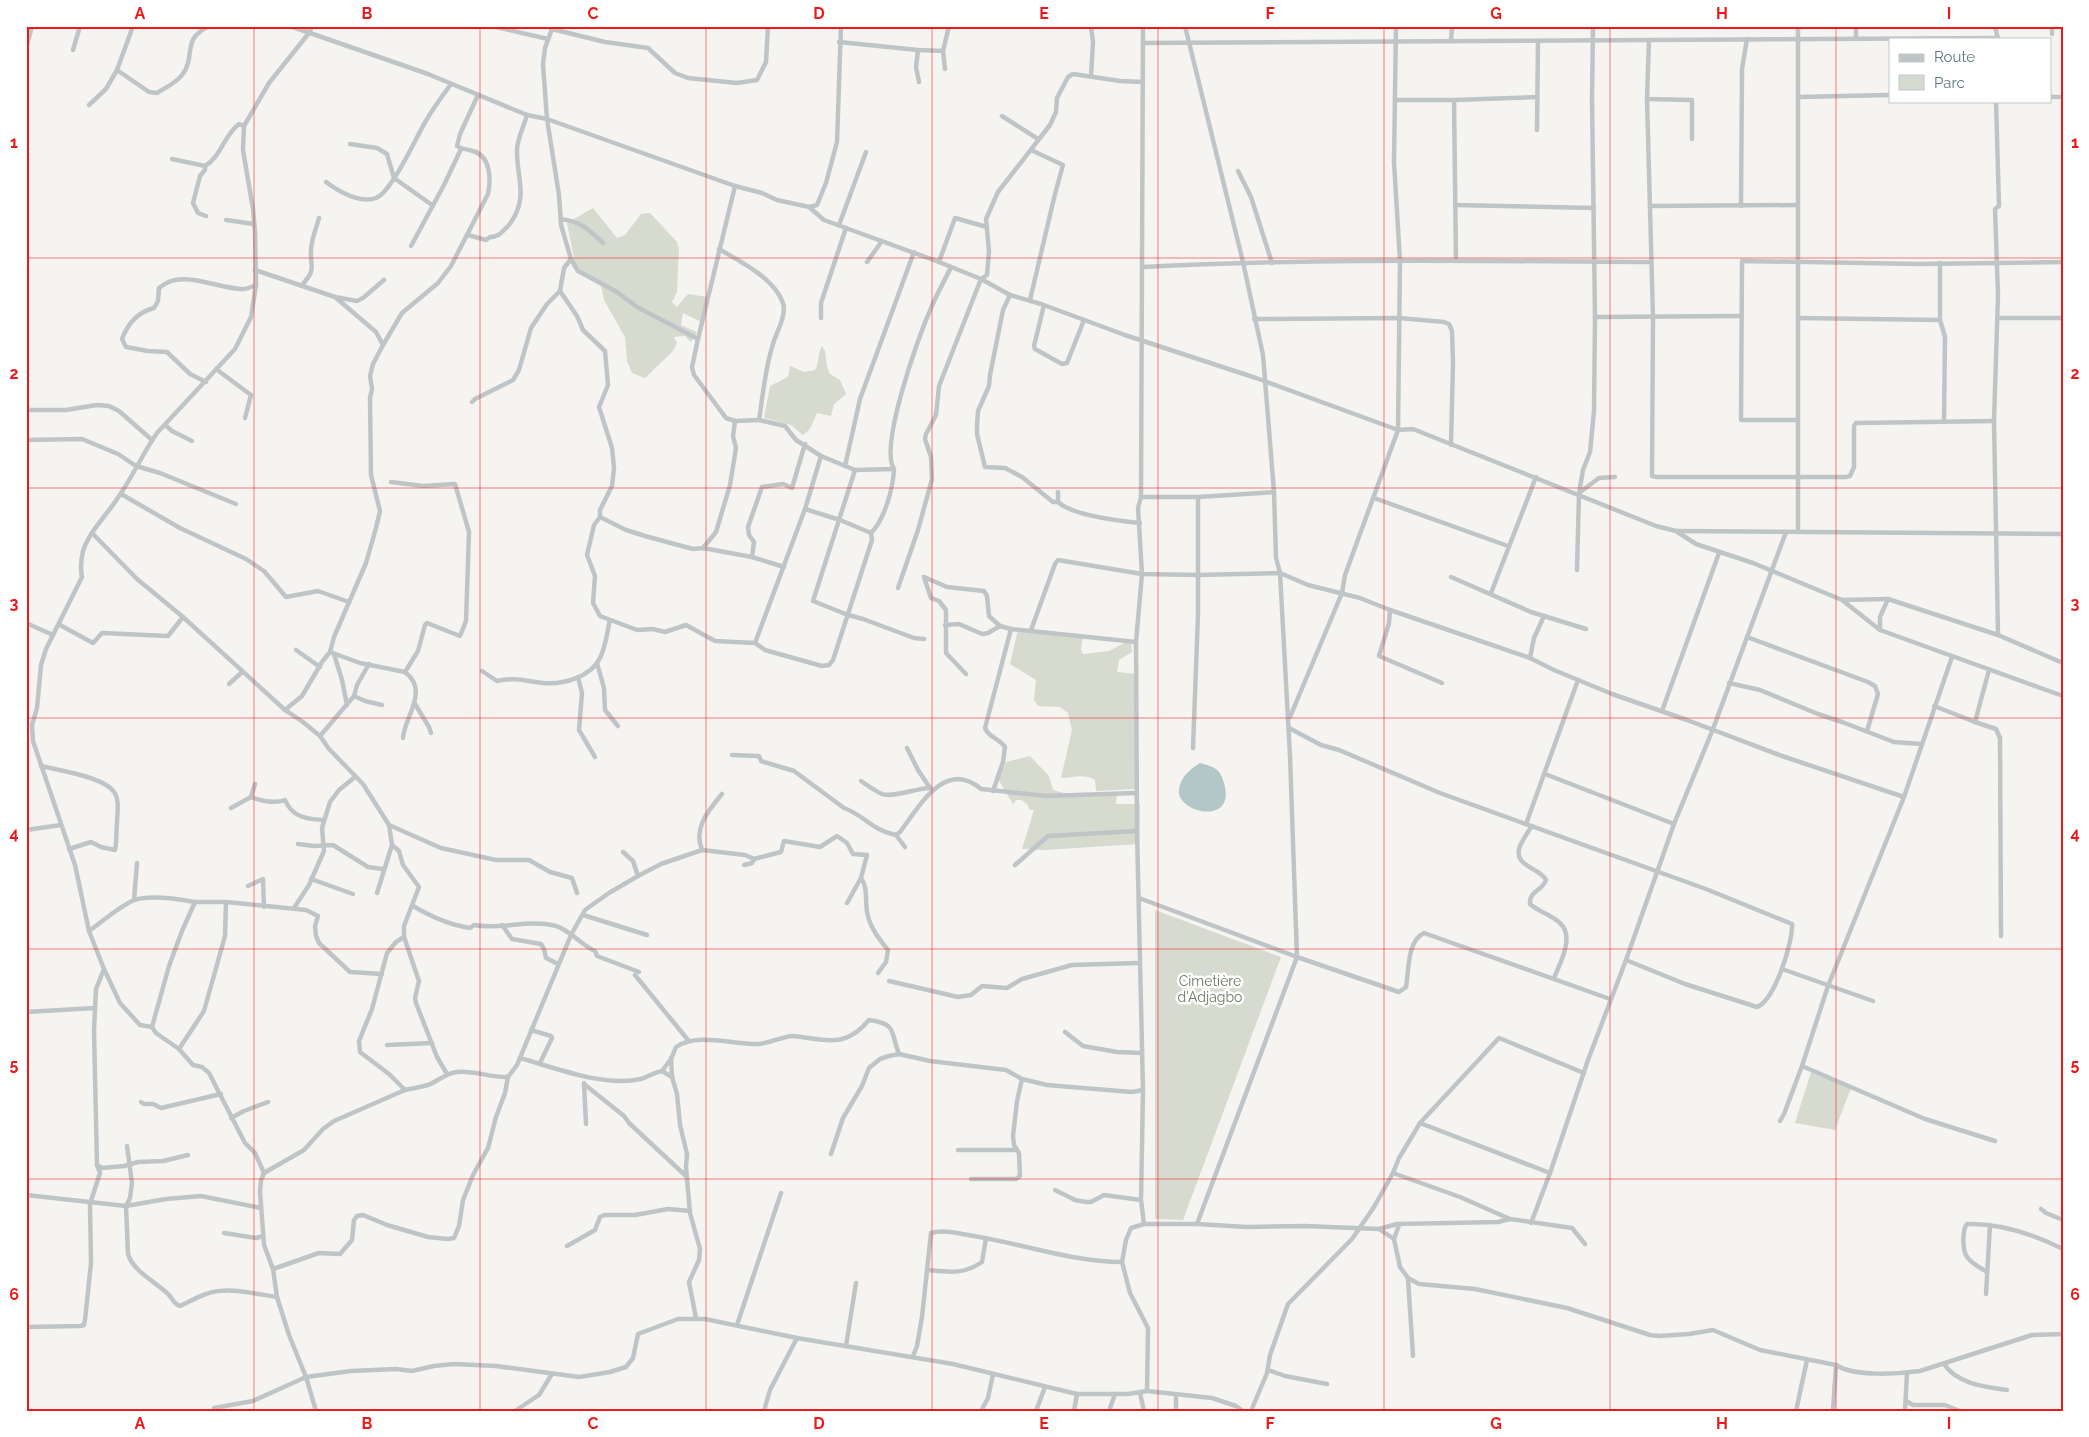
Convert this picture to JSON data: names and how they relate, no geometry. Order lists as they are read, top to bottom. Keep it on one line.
{"parks":["Cimetière d'Adjagbo"],"legend":["Route","Parc"],"grid":{"columns":["A","B","C","D","E","F","G","H","I"],"rows":["1","2","3","4","5","6"]}}
